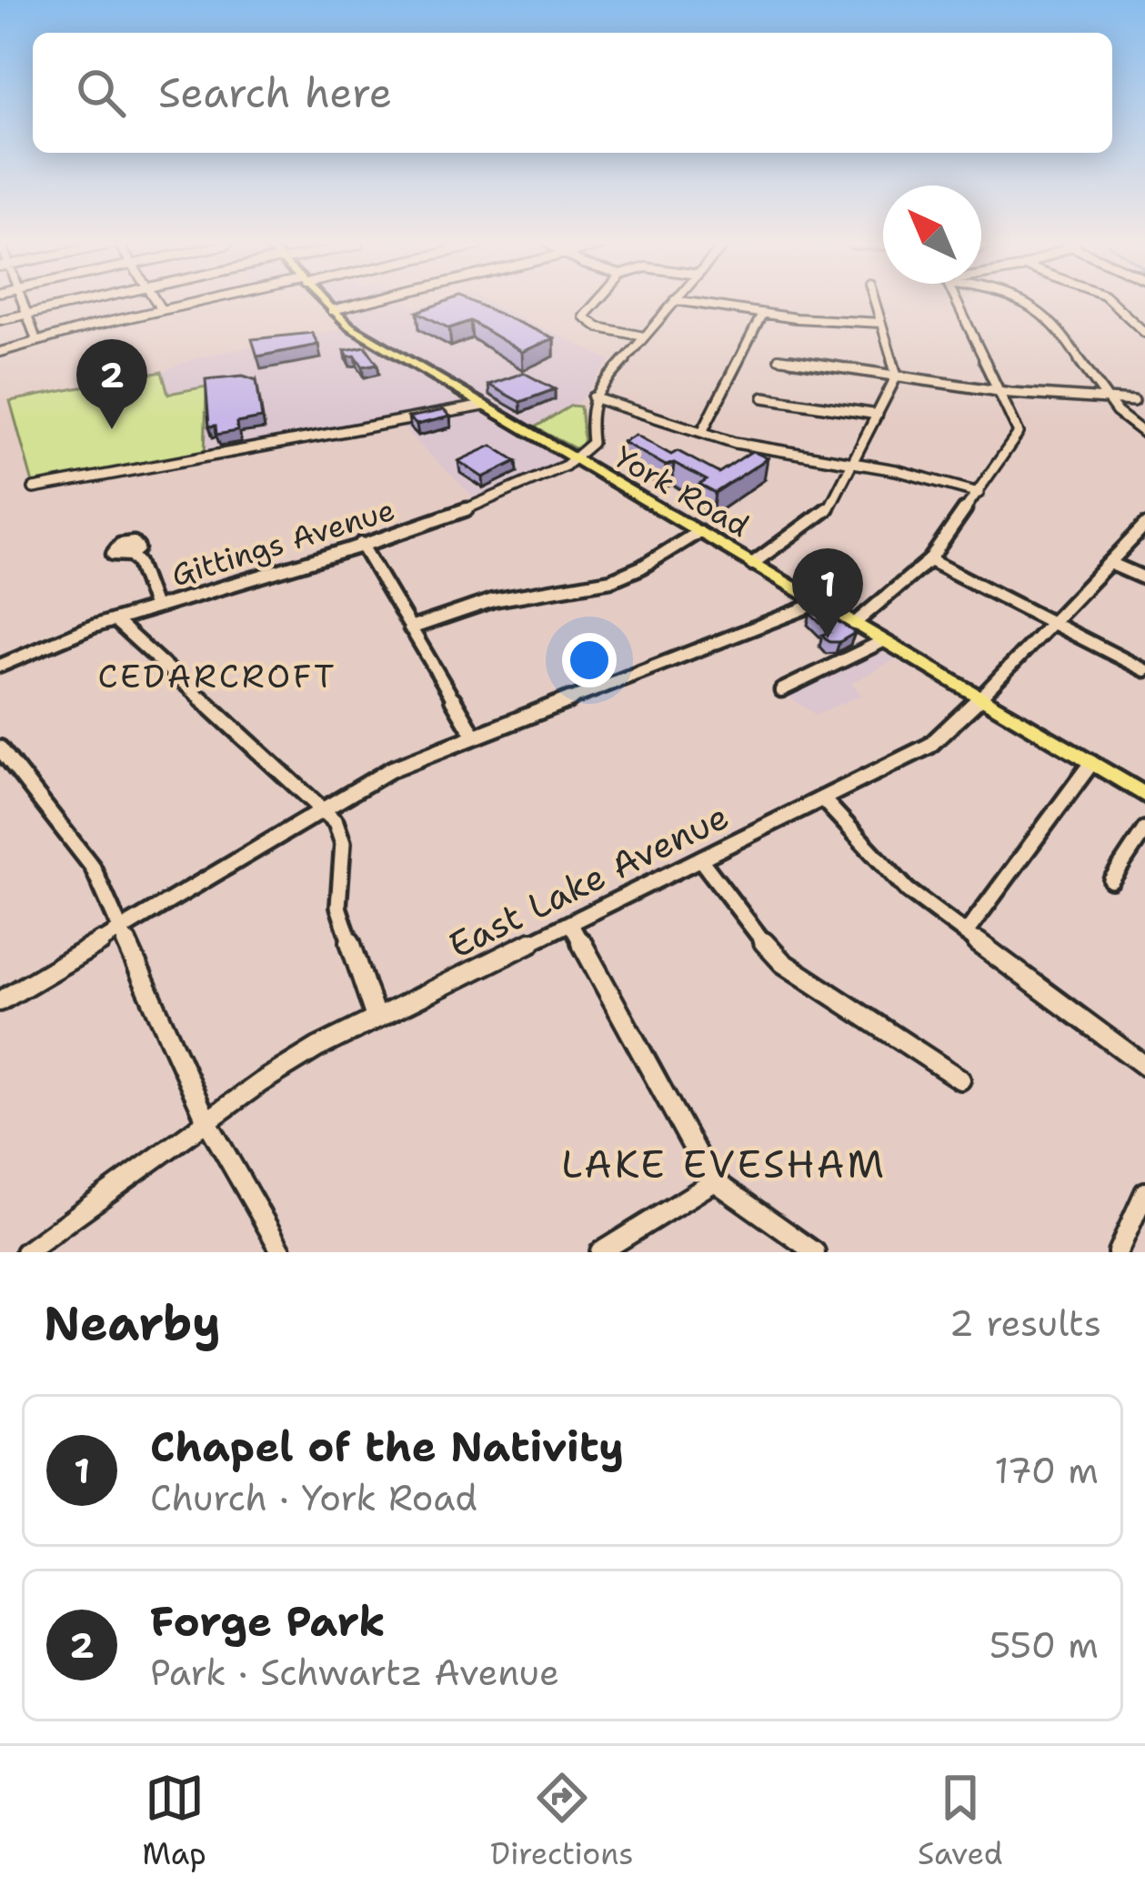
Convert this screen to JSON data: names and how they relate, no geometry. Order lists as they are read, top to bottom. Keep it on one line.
{"streets":{"main road":["York Road"],"street":["Gittings Avenue","East Lake Avenue"]},"crossings":[["York Road","Gittings Avenue"],["York Road","East Lake Avenue"]],"districts":["CEDARCROFT","LAKE EVESHAM"],"north":"top left","page":{"search":"Search here","pins":["2","1"],"heading":["Nearby","2 results"],"list":[{"mark":"1","name":"Chapel of the Nativity","note":"Church · York Road","value":"170 m"},{"mark":"2","name":"Forge Park","note":"Park · Schwartz Avenue","value":"550 m"}],"nav":["Map","Directions","Saved"]}}
